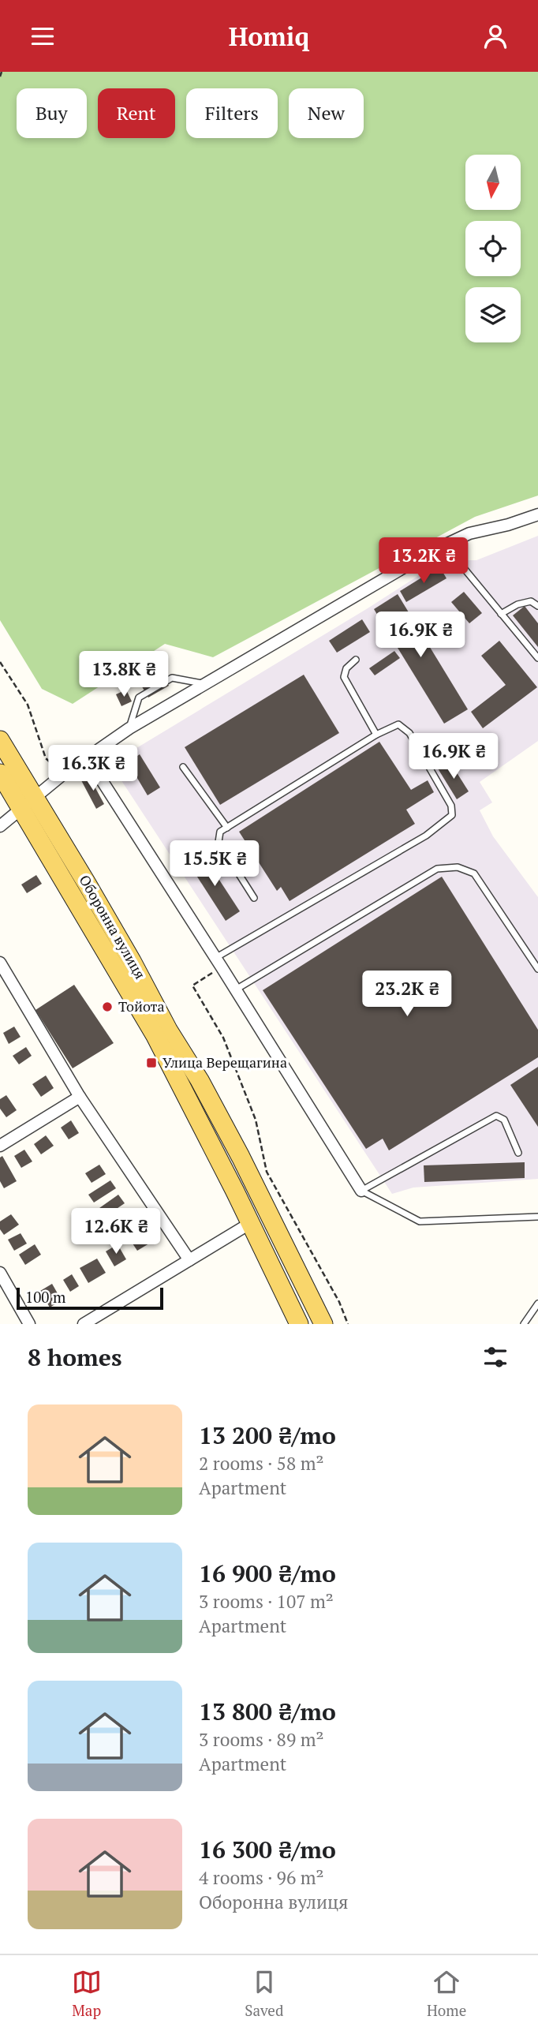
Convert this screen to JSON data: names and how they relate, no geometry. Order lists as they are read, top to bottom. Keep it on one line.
{"streets":{"main road":["Оборонна вулиця"]},"places":{"other":["Тойота"],"transit":["Улица Верещагина"]},"scale_bar":"100 m","north":"bottom","page":{"header":"Homiq","chip":["Buy","Rent","Filters","New"],"price":["13.2K ₴","16.9K ₴","13.8K ₴","16.9K ₴","16.3K ₴","15.5K ₴","23.2K ₴","12.6K ₴"],"scale":"100 m","heading":"8 homes","list":[{"name":"13 200 ₴/mo","note":"2 rooms · 58 m² · Apartment"},{"name":"16 900 ₴/mo","note":"3 rooms · 107 m² · Apartment"},{"name":"13 800 ₴/mo","note":"3 rooms · 89 m² · Apartment"},{"name":"16 300 ₴/mo","note":"4 rooms · 96 m² · Оборонна вулиця"}],"tabs":["Map","Saved","Home"]}}
